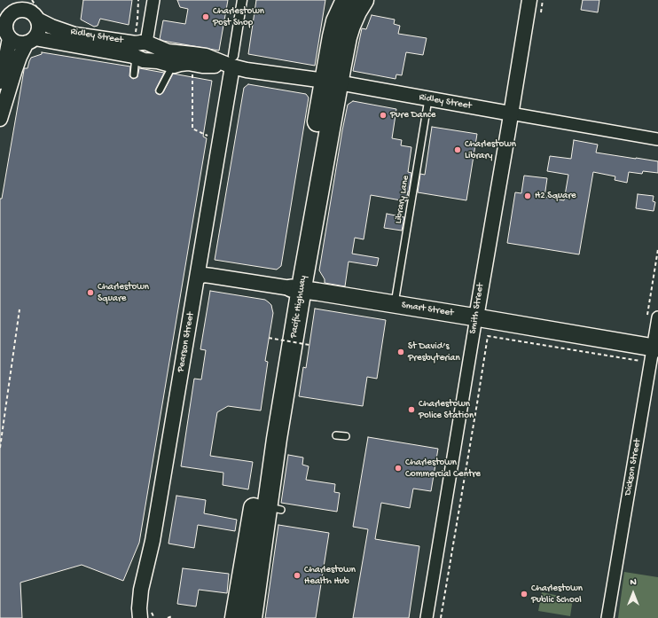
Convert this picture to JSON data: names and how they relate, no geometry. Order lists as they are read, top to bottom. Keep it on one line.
{"streets":{"highway":["Pacific Highway"],"main road":["Smart Street"],"street":["Ridley Street","Smith Street","Pearson Street","Dickson Street"],"lane":["Library Lane"]},"crossings":[["Ridley Street","Library Lane"],["Ridley Street","Pacific Highway"],["Ridley Street","Smith Street"],["Ridley Street","Pearson Street"],["Library Lane","Smart Street"],["Pacific Highway","Smart Street"],["Smith Street","Smart Street"],["Smart Street","Pearson Street"],["Smart Street","Dickson Street"]],"places":["Charlestown Post Shop","Pure Dance","Charlestown Library","H2 Square","Charlestown Square","St David’s Presbyterian","Charlestown Police Station","Charlestown Commercial Centre","Charlestown Health Hub","Charlestown Public School"],"north":"top"}
